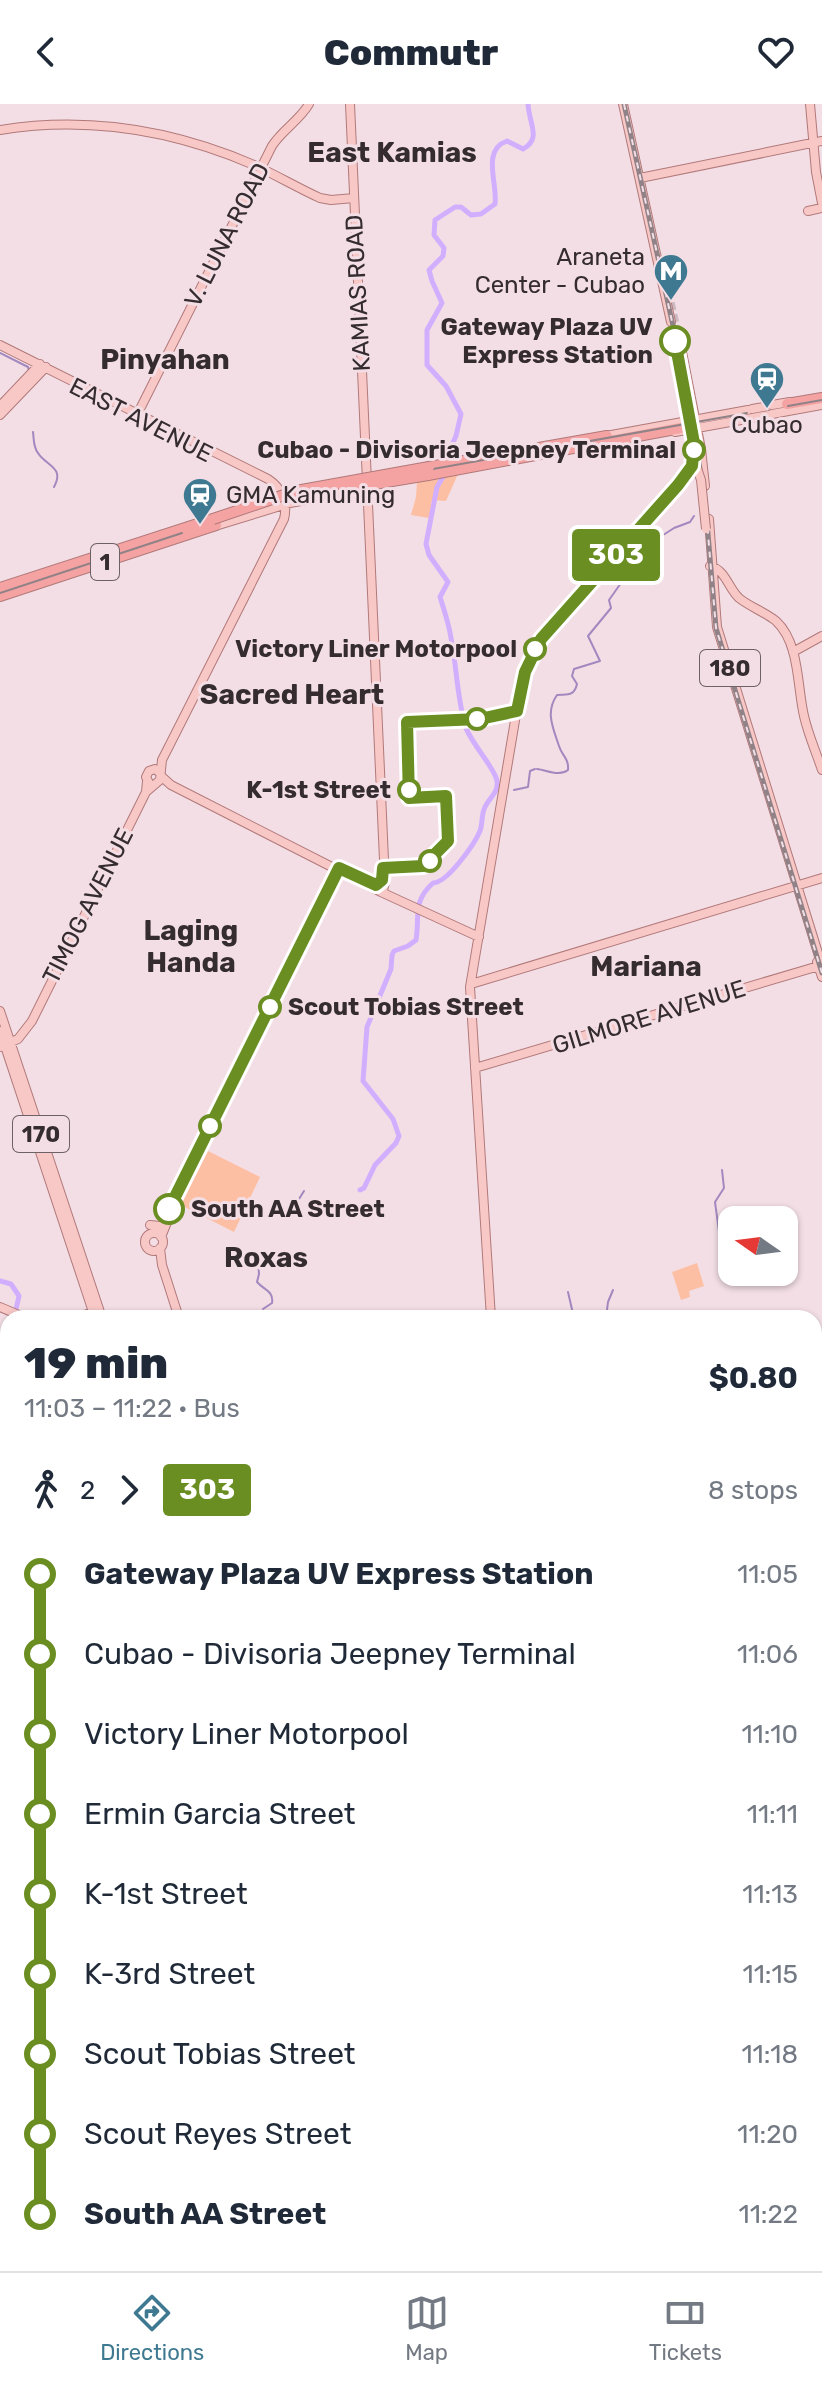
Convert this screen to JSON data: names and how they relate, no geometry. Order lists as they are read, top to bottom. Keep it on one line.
{"streets":{"highway":["1"],"main road":["V. LUNA ROAD","KAMIAS ROAD","EAST AVENUE","180","TIMOG AVENUE","GILMORE AVENUE","170"]},"crossings":[["V. LUNA ROAD","EAST AVENUE"],["1","180"],["180","GILMORE AVENUE"],["TIMOG AVENUE","170"]],"districts":["East Kamias","Pinyahan","Sacred Heart","Laging Handa","Mariana","Roxas"],"places":{"metro station":["Araneta Center - Cubao"],"other":["Gateway Plaza UV Express Station","Cubao - Divisoria Jeepney Terminal","Victory Liner Motorpool","K-1st Street","Scout Tobias Street","South AA Street"],"station":["Cubao","GMA Kamuning"]},"lines":["bus line 303"],"north":"left","page":{"header":"Commutr","on_map":"303","heading":["19 min","11:03 – 11:22 · Bus","$0.80"],"legs":["2","303","8 stops"],"list":[{"name":"Gateway Plaza UV Express Station","value":"11:05"},{"name":"Cubao - Divisoria Jeepney Terminal","value":"11:06"},{"name":"Victory Liner Motorpool","value":"11:10"},{"name":"Ermin Garcia Street","value":"11:11"},{"name":"K-1st Street","value":"11:13"},{"name":"K-3rd Street","value":"11:15"},{"name":"Scout Tobias Street","value":"11:18"},{"name":"Scout Reyes Street","value":"11:20"},{"name":"South AA Street","value":"11:22"}],"tabs":["Directions","Map","Tickets"]}}
